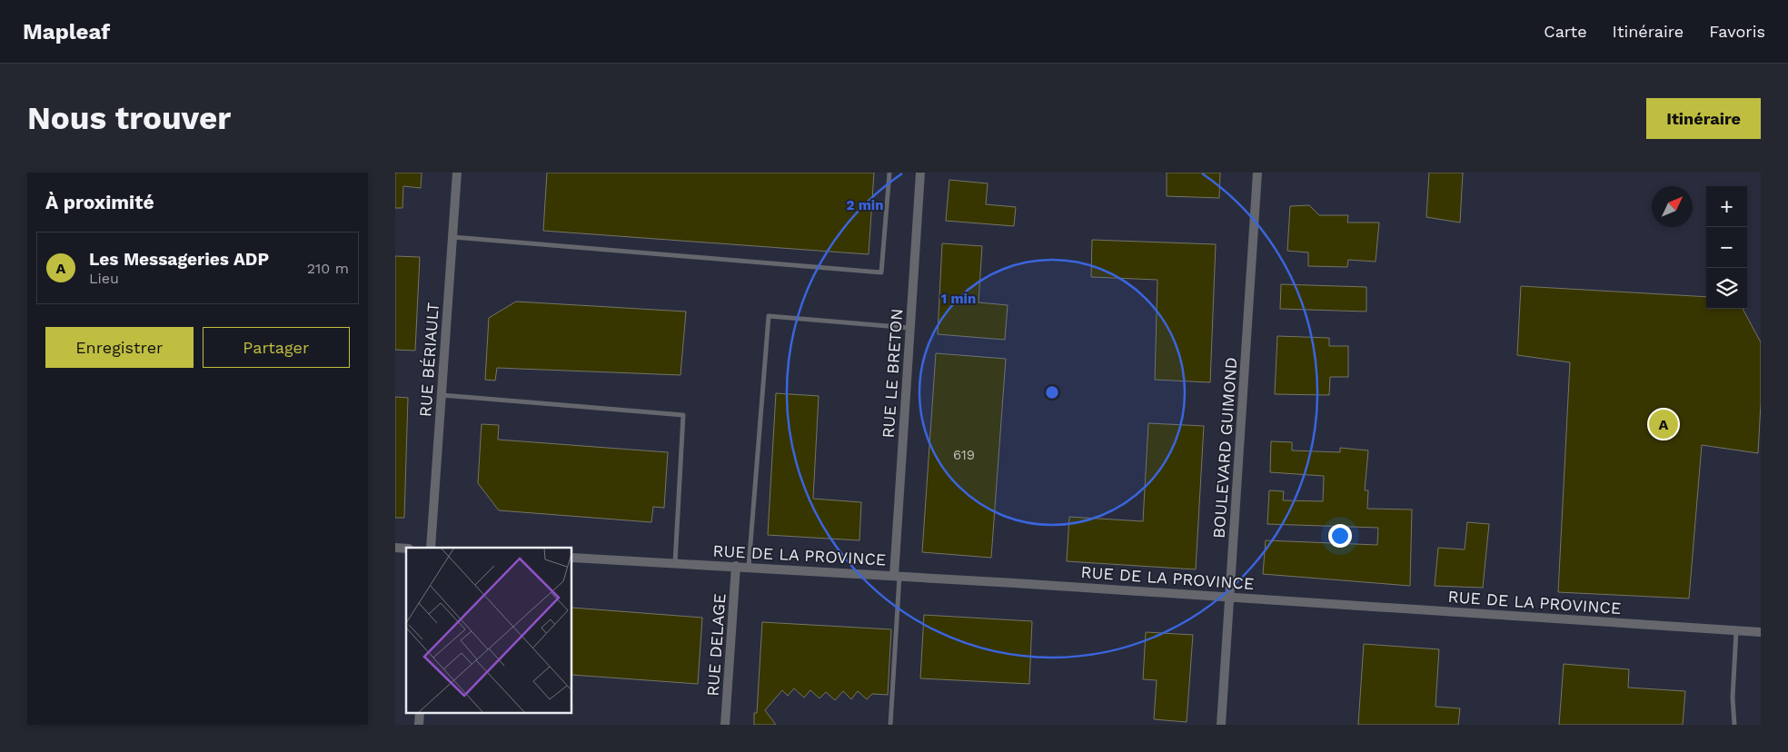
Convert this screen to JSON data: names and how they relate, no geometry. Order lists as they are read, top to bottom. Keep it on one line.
{"streets":{"street":["RUE BÉRIAULT","RUE LE BRETON","BOULEVARD GUIMOND","RUE DE LA PROVINCE","RUE DELAGE"]},"crossings":[["RUE LE BRETON","RUE DE LA PROVINCE"],["BOULEVARD GUIMOND","RUE DE LA PROVINCE"],["RUE DE LA PROVINCE","RUE DELAGE"]],"house_numbers":["619"],"north":"top right","page":{"header":"Mapleaf","nav":["Carte","Itinéraire","Favoris"],"buttons":["Itinéraire",["Enregistrer","Partager"]],"title":"Nous trouver","heading":"À proximité","map_buttons":["+","−"],"list":[{"mark":"A","name":"Les Messageries ADP","note":"Lieu","value":"210 m"}],"pins":"A"},"rings":["2 min","1 min"]}
